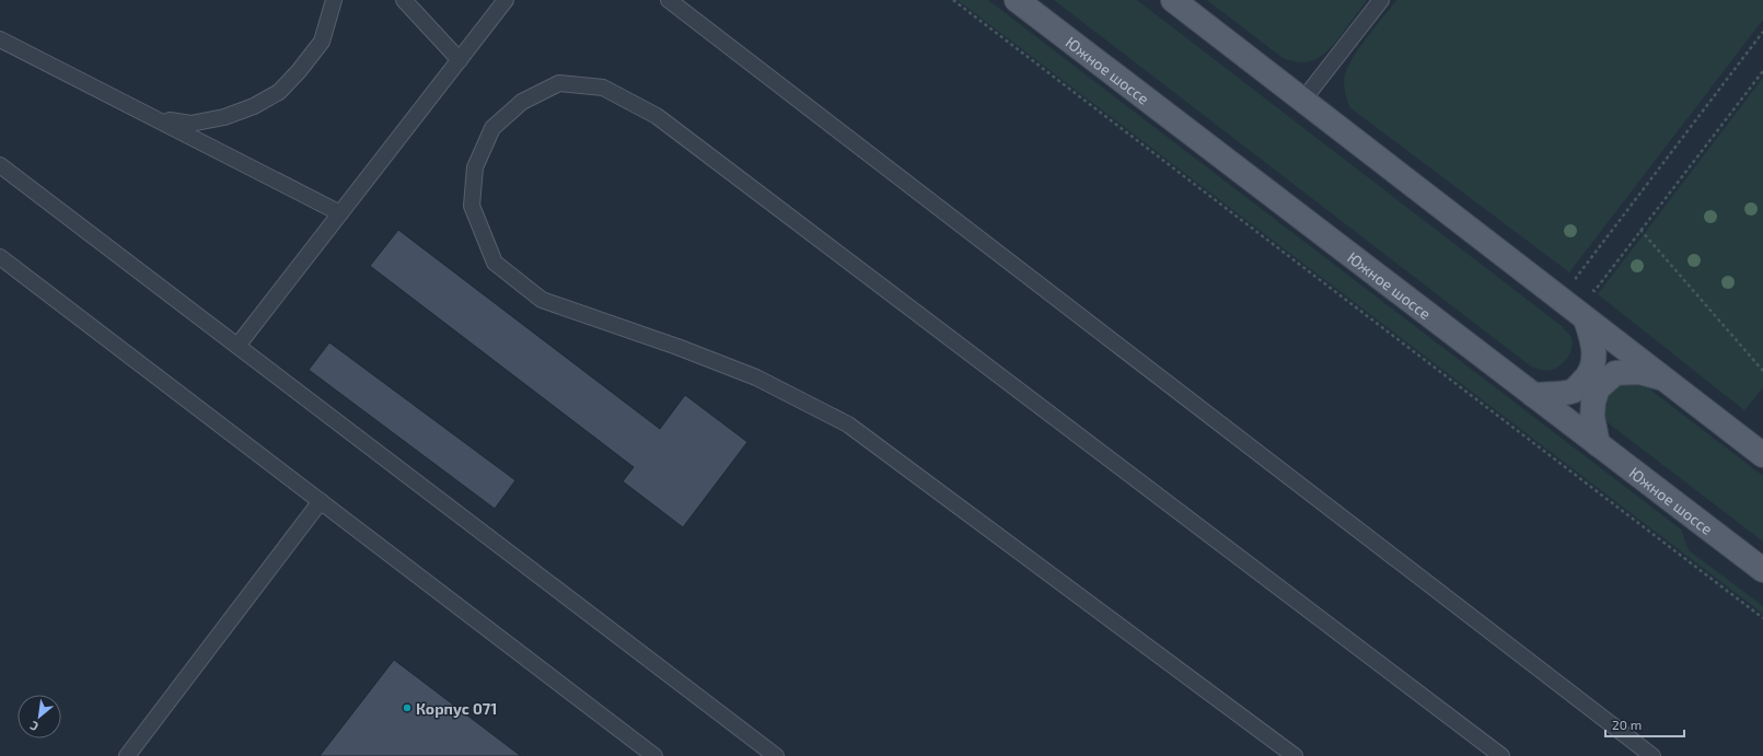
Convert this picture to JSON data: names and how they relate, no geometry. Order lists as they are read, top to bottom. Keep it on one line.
{"streets":{"main road":["Южное шоссе"]},"places":["Корпус 071"],"scale_bar":"20 m","north":"bottom left"}
